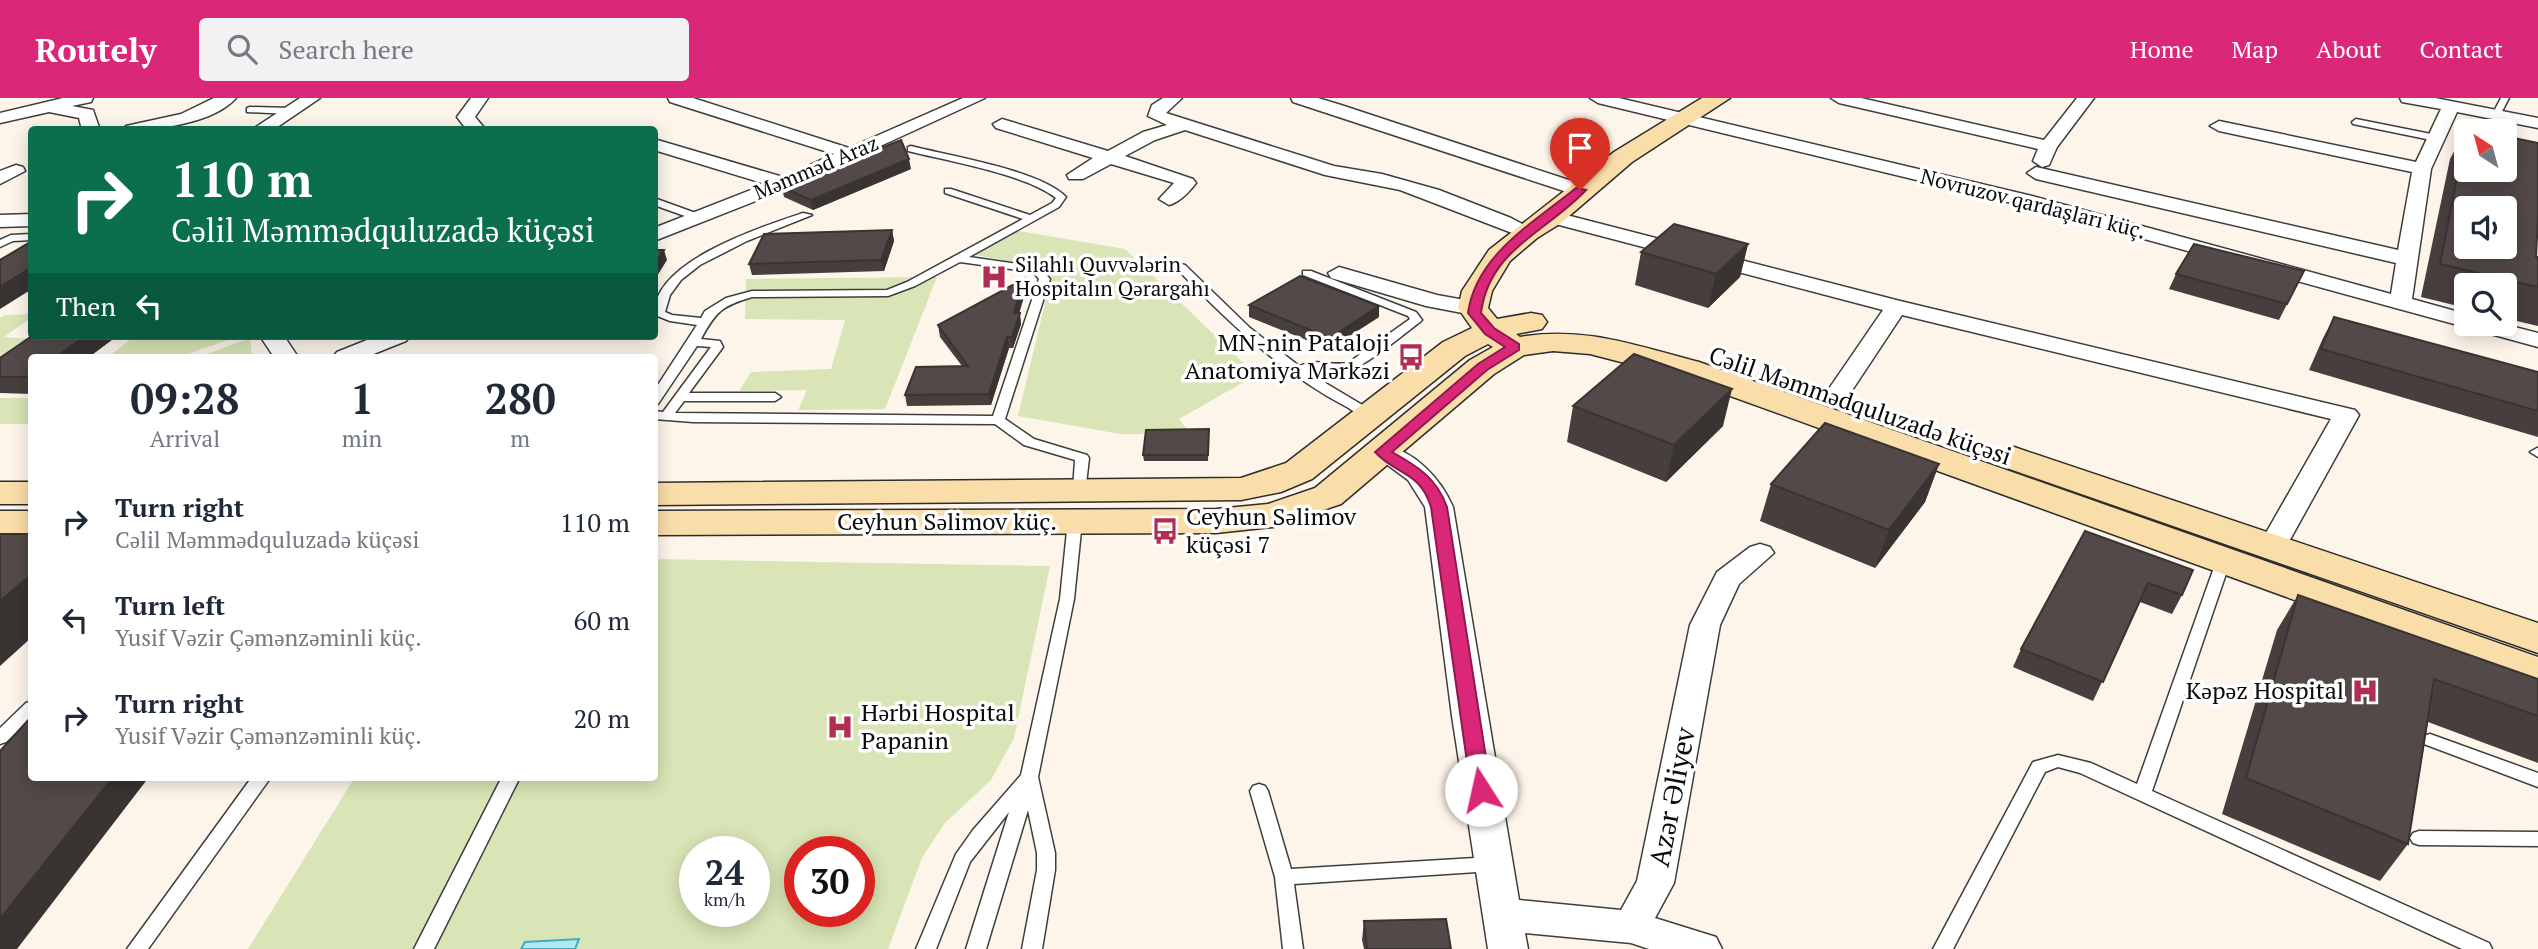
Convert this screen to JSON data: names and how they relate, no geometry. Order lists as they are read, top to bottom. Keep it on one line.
{"streets":{"main road":["Cəlil Məmmədquluzadə küçəsi","Ceyhun Səlimov küç."],"street":["Məmməd Araz","Novruzov qardaşları küç.","Azər Əliyev"]},"crossings":[["Cəlil Məmmədquluzadə küçəsi","Ceyhun Səlimov küç."]],"places":{"hospital":["Silahlı Quvvələrin Hospitalın Qərargahı","Kəpəz Hospital","Hərbi Hospital Papanin"],"bus stop":["MN-nin Pataloji Anatomiya Mərkəzi","Ceyhun Səlimov küçəsi 7"]},"north":"top left","page":{"header":"Routely","search":"Search here","nav":["Home","Map","About","Contact"],"turn":["110 m","Cəlil Məmmədquluzadə küçəsi"],"then":"Then","eta":["09:28","Arrival","1","min","280","m"],"list":[{"name":"Turn right","note":"Cəlil Məmmədquluzadə küçəsi","value":"110 m"},{"name":"Turn left","note":"Yusif Vəzir Çəmənzəminli küç.","value":"60 m"},{"name":"Turn right","note":"Yusif Vəzir Çəmənzəminli küç.","value":"20 m"}],"speed":"24 km/h","limit":"30"}}
